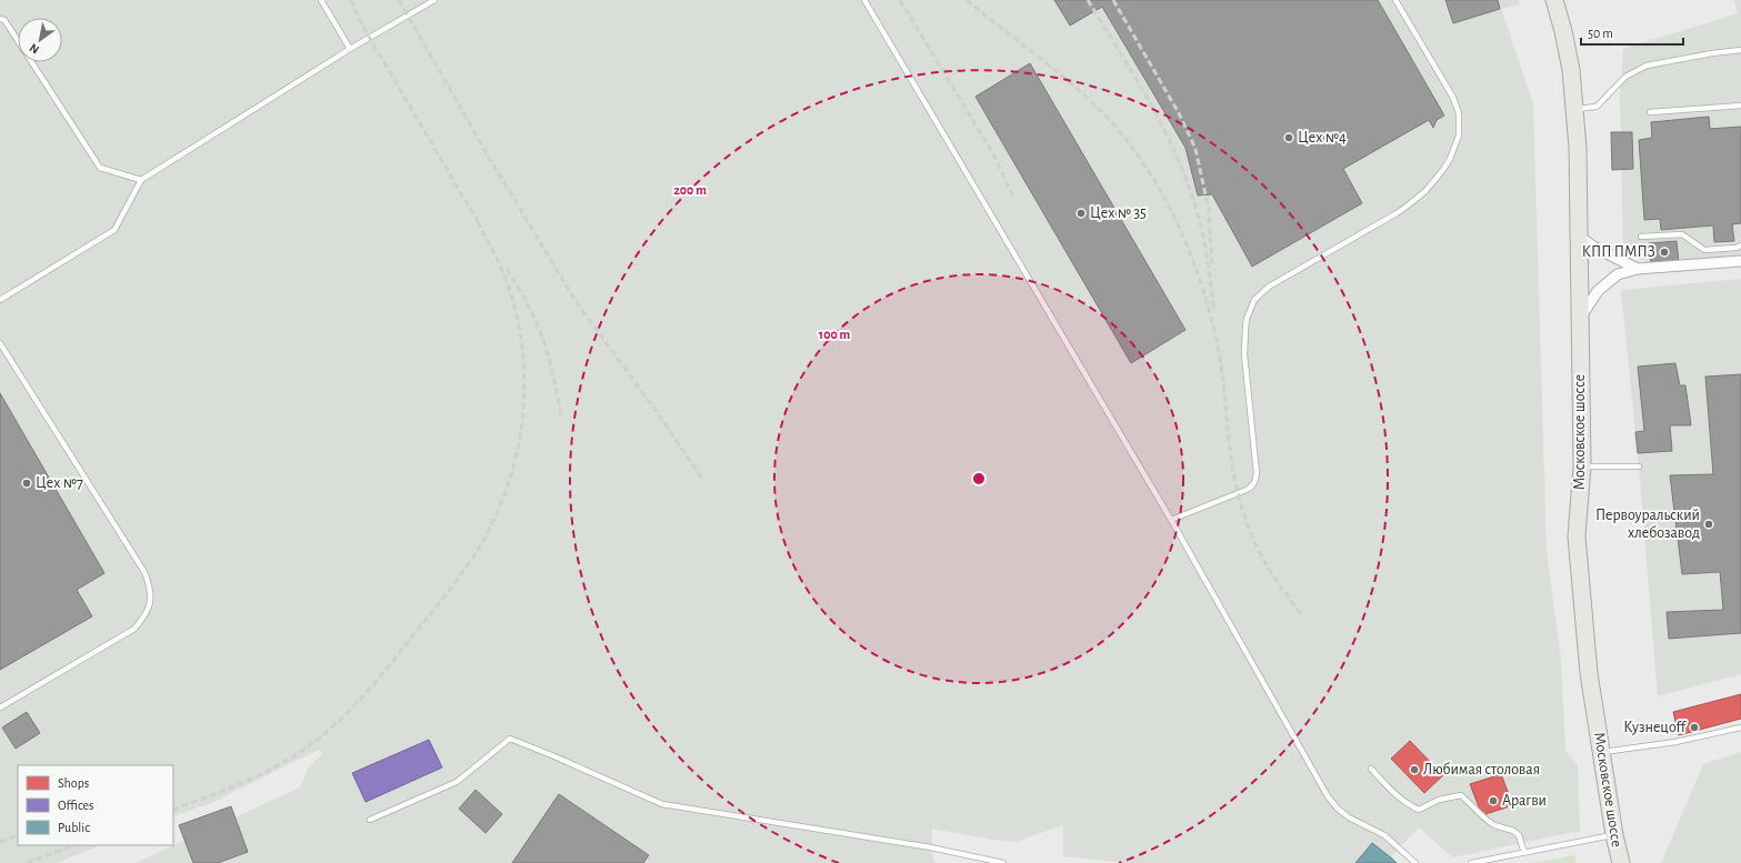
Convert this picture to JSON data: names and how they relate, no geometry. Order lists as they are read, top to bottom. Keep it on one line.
{"streets":{"main road":["Московское шоссе"]},"places":["Цех №4","Цех № 35","КПП ПМПЗ","Цех №7","Первоуральский хлебозавод","Кузнецoff","Любимая столовая","Арагви"],"legend":["Shops","Offices","Public"],"scale_bar":"50 m","north":"bottom left","rings":["200 m","100 m"]}
